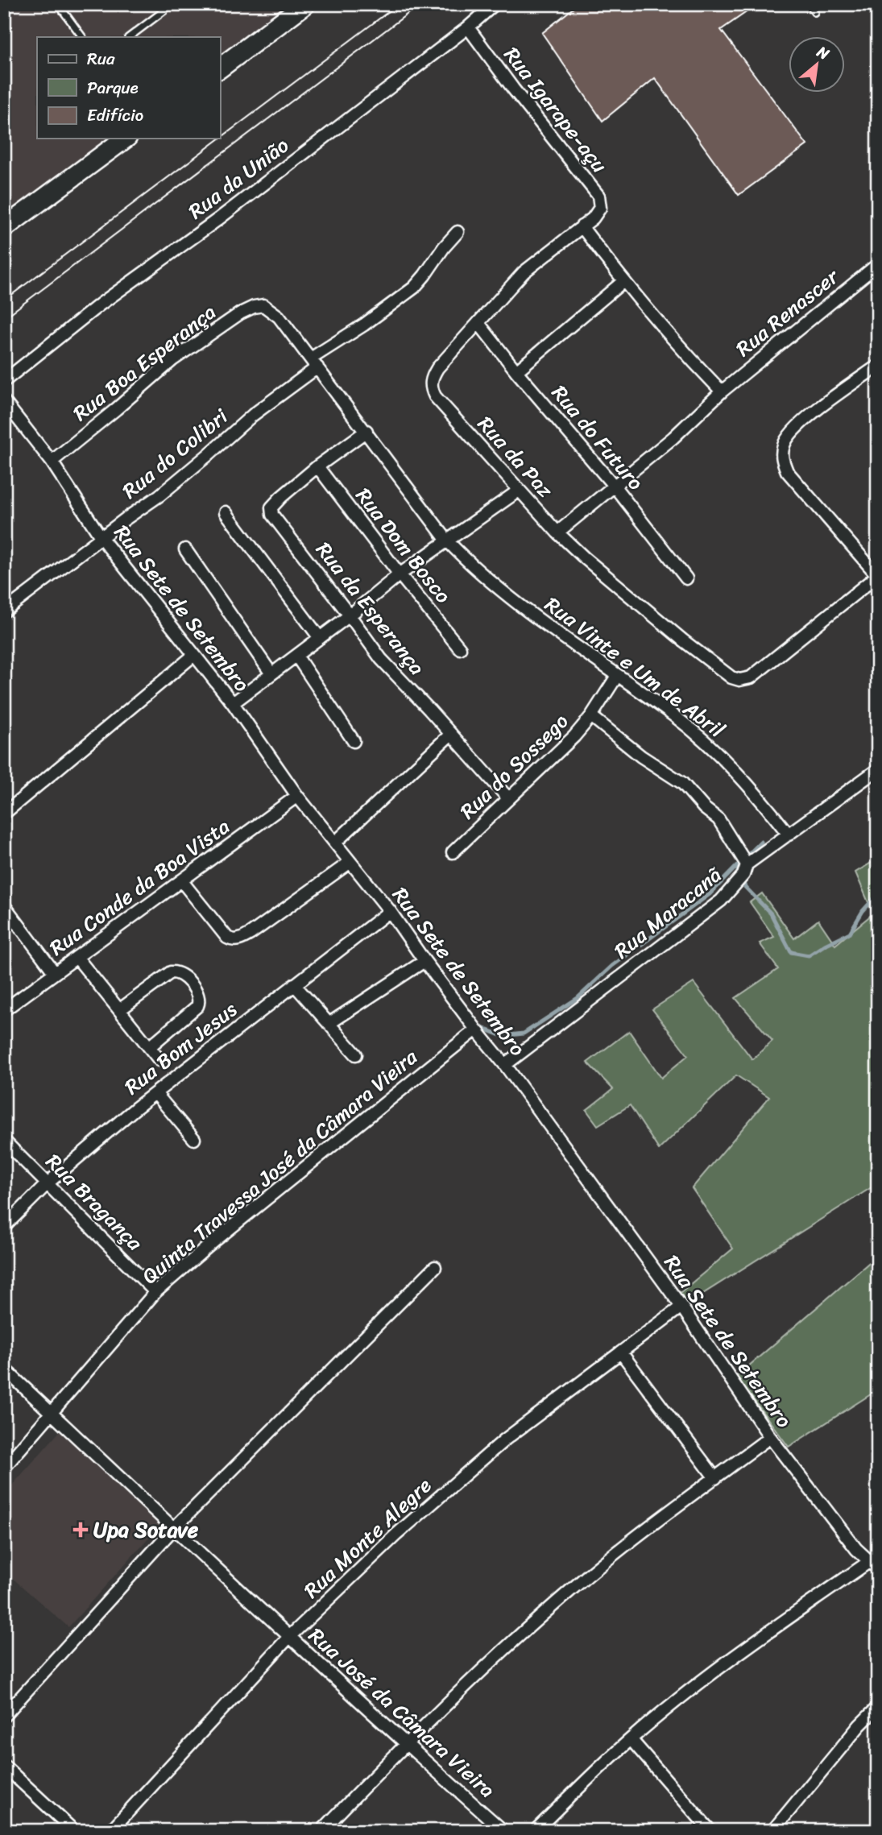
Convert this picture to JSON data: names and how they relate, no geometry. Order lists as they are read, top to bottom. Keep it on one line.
{"streets":{"street":["Rua Igarape-açu","Rua da União","Rua Renascer","Rua Boa Esperança","Rua do Futuro","Rua do Colibri","Rua da Paz","Rua Dom Bosco","Rua Sete de Setembro","Rua da Esperança","Rua Vinte e Um de Abril","Rua do Sossego","Rua Conde da Boa Vista","Rua Maracanã","Rua Bom Jesus","Quinta Travessa José da Câmara Vieira","Rua Bragança","Rua Monte Alegre","Rua José da Câmara Vieira"]},"crossings":[["Rua Igarape-açu","Rua da União"],["Rua Igarape-açu","Rua da Paz"],["Rua Renascer","Rua do Futuro"],["Rua Renascer","Rua da Paz"],["Rua Boa Esperança","Rua do Colibri"],["Rua Boa Esperança","Rua Sete de Setembro"],["Rua do Futuro","Rua da Paz"],["Rua do Colibri","Rua Sete de Setembro"],["Rua Dom Bosco","Rua da Esperança"],["Rua Sete de Setembro","Rua Conde da Boa Vista"],["Rua Sete de Setembro","Rua Maracanã"],["Rua Sete de Setembro","Rua Bom Jesus"],["Rua Sete de Setembro","Quinta Travessa José da Câmara Vieira"],["Rua Sete de Setembro","Rua Monte Alegre"],["Rua da Esperança","Rua do Sossego"],["Rua Vinte e Um de Abril","Rua do Sossego"],["Rua Vinte e Um de Abril","Rua Maracanã"],["Rua Bom Jesus","Rua Bragança"],["Quinta Travessa José da Câmara Vieira","Rua Bragança"],["Quinta Travessa José da Câmara Vieira","Rua José da Câmara Vieira"],["Rua Monte Alegre","Rua José da Câmara Vieira"]],"places":{"health":["Upa Sotave"]},"legend":["Rua","Parque","Edifício"],"north":"top right"}
